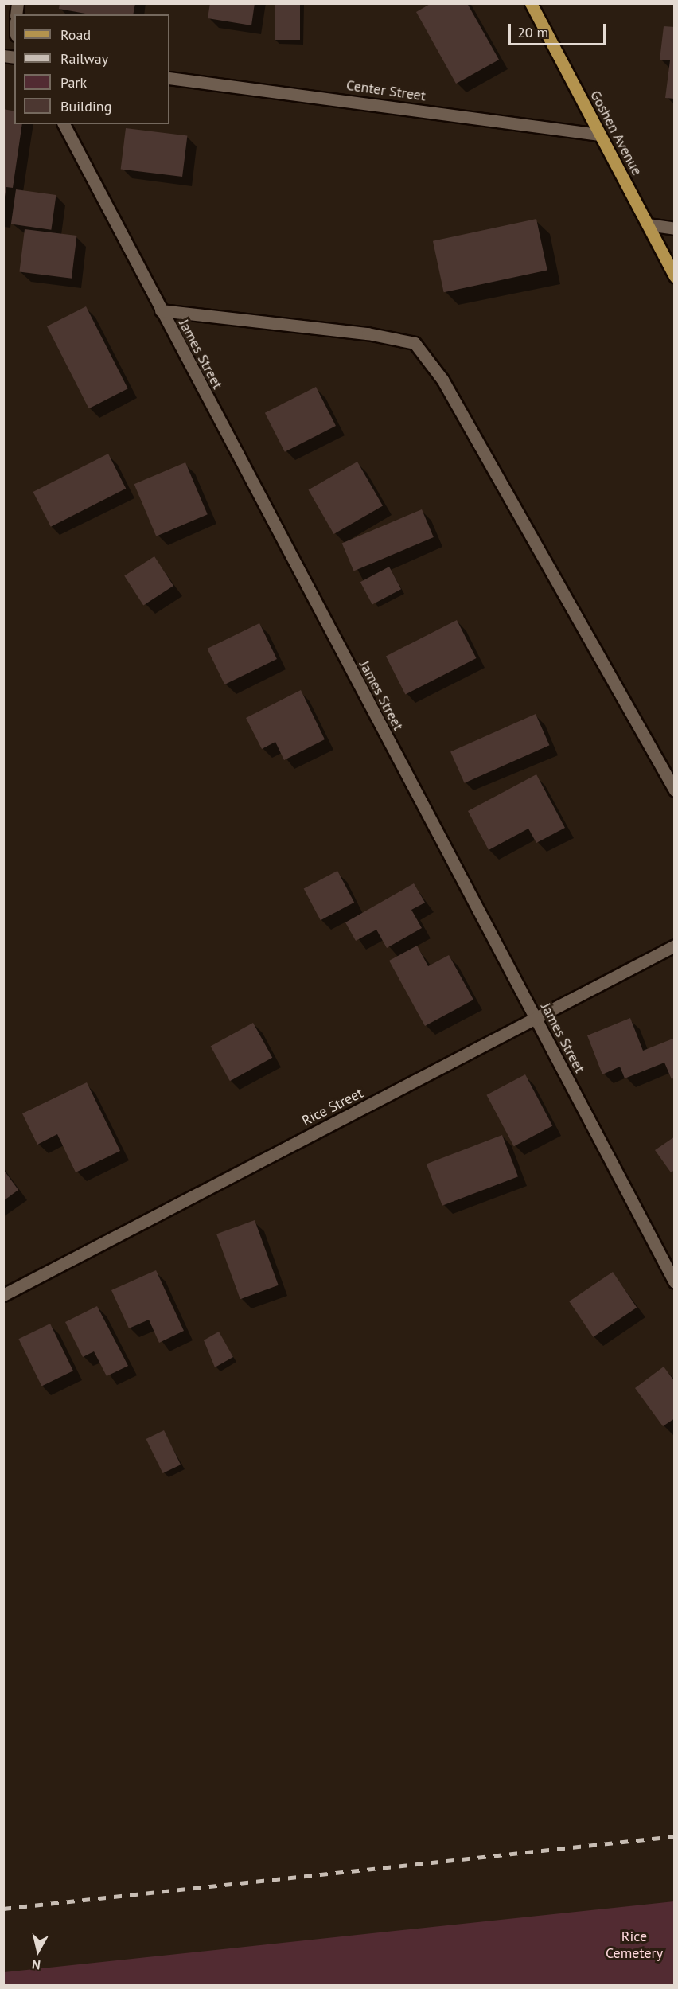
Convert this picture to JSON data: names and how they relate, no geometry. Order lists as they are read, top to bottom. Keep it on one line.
{"streets":{"main road":["Goshen Avenue"],"street":["Center Street","James Street","Rice Street"]},"crossings":[["Center Street","Goshen Avenue"],["James Street","Rice Street"]],"parks":["Rice Cemetery"],"legend":["Road","Railway","Park","Building"],"scale_bar":"20 m","north":"bottom"}
